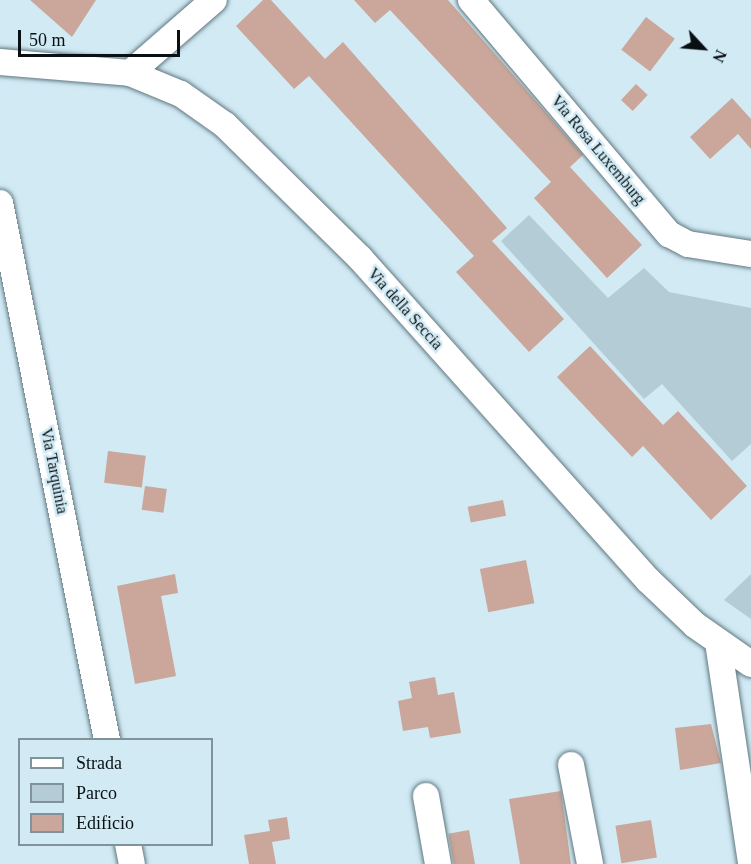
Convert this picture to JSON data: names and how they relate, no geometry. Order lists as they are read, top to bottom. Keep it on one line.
{"streets":{"street":["Via Rosa Luxemburg","Via della Seccia","Via Tarquinia"]},"legend":["Strada","Parco","Edificio"],"scale_bar":"50 m","north":"bottom right"}
